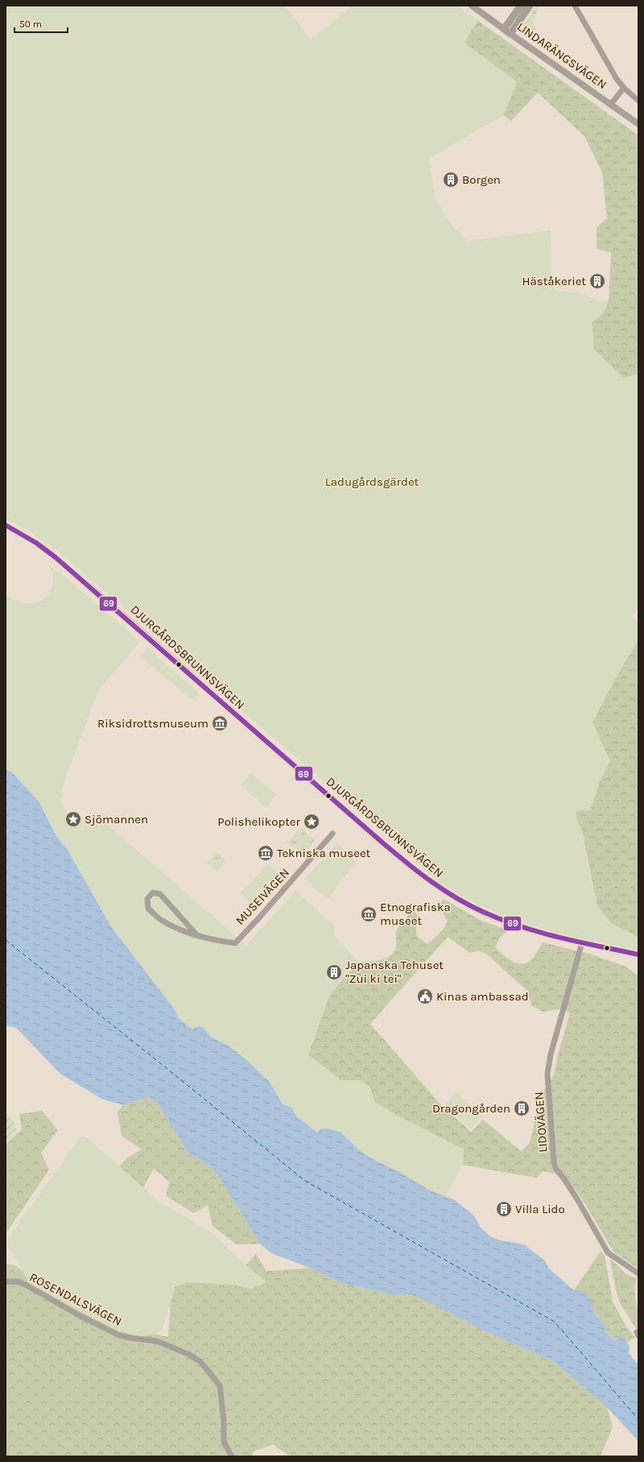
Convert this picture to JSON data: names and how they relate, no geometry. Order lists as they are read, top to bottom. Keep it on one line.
{"streets":{"main road":["LINDARÄNGSVÄGEN"],"street":["DJURGÅRDSBRUNNSVÄGEN","MUSEIVÄGEN","LIDOVÄGEN","ROSENDALSVÄGEN"]},"crossings":[["DJURGÅRDSBRUNNSVÄGEN","LIDOVÄGEN"]],"parks":["Ladugårdsgärdet"],"places":{"building":["Borgen","Häståkeriet","Japanska Tehuset \"Zui ki tei\"","Dragongården","Villa Lido"],"museum":["Riksidrottsmuseum","Tekniska museet","Etnografiska museet"],"place":["Sjömannen","Polishelikopter"],"public building":["Kinas ambassad"]},"lines":["transit line 69"],"scale_bar":"50 m"}
